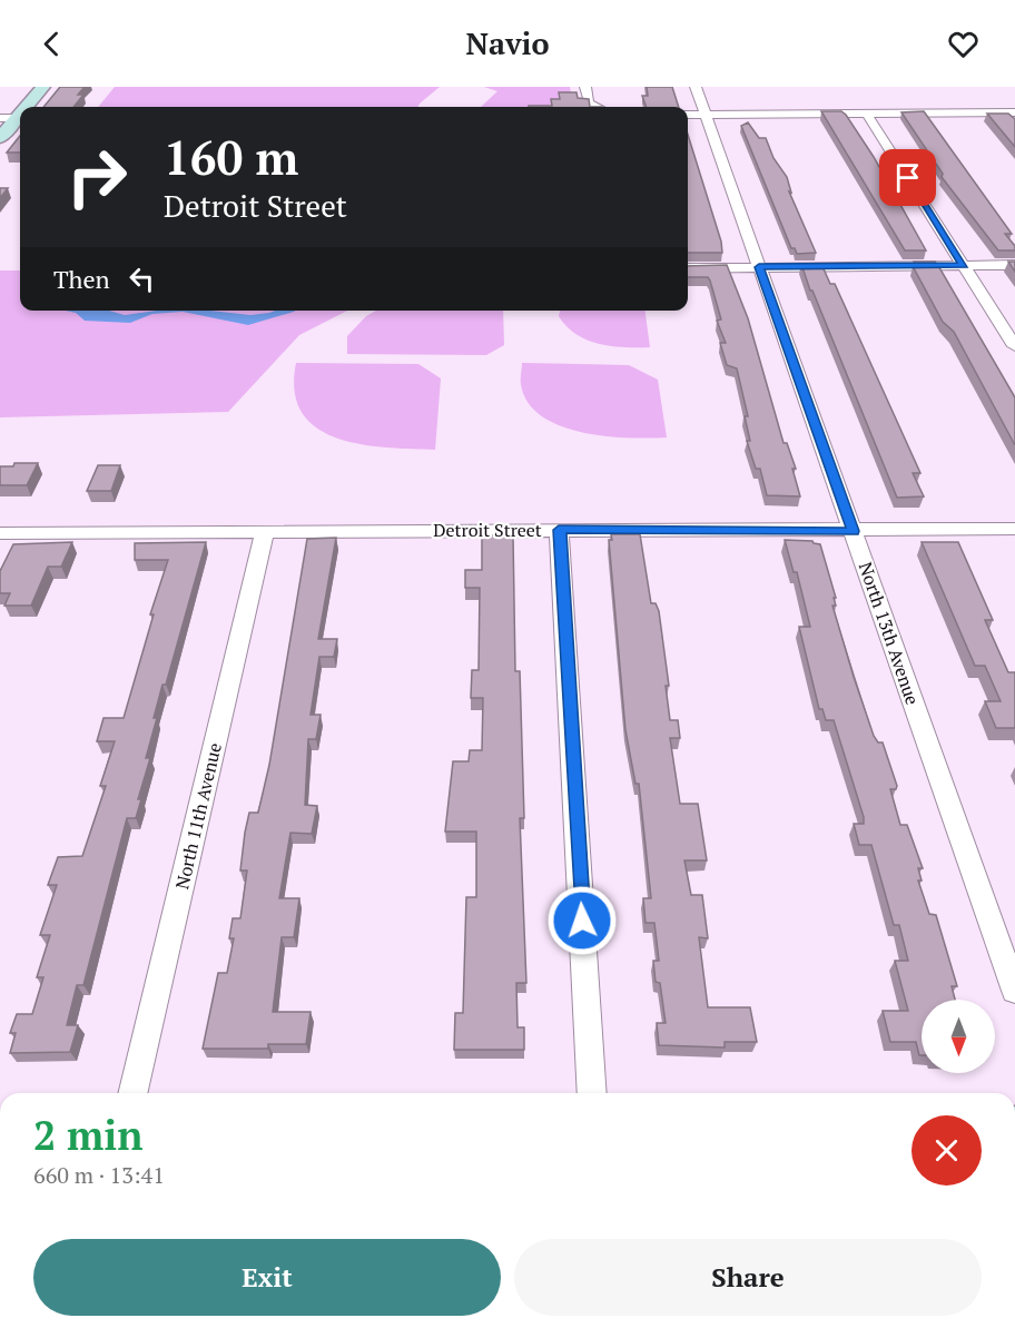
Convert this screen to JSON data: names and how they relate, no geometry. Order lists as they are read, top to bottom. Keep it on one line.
{"streets":{"street":["Detroit Street","North 13th Avenue","North 11th Avenue"]},"crossings":[["Detroit Street","North 13th Avenue"],["Detroit Street","North 11th Avenue"]],"north":"bottom","page":{"header":"Navio","turn":["160 m","Detroit Street"],"then":"Then","heading":["2 min","660 m · 13:41"],"buttons":["Exit","Share"]}}
